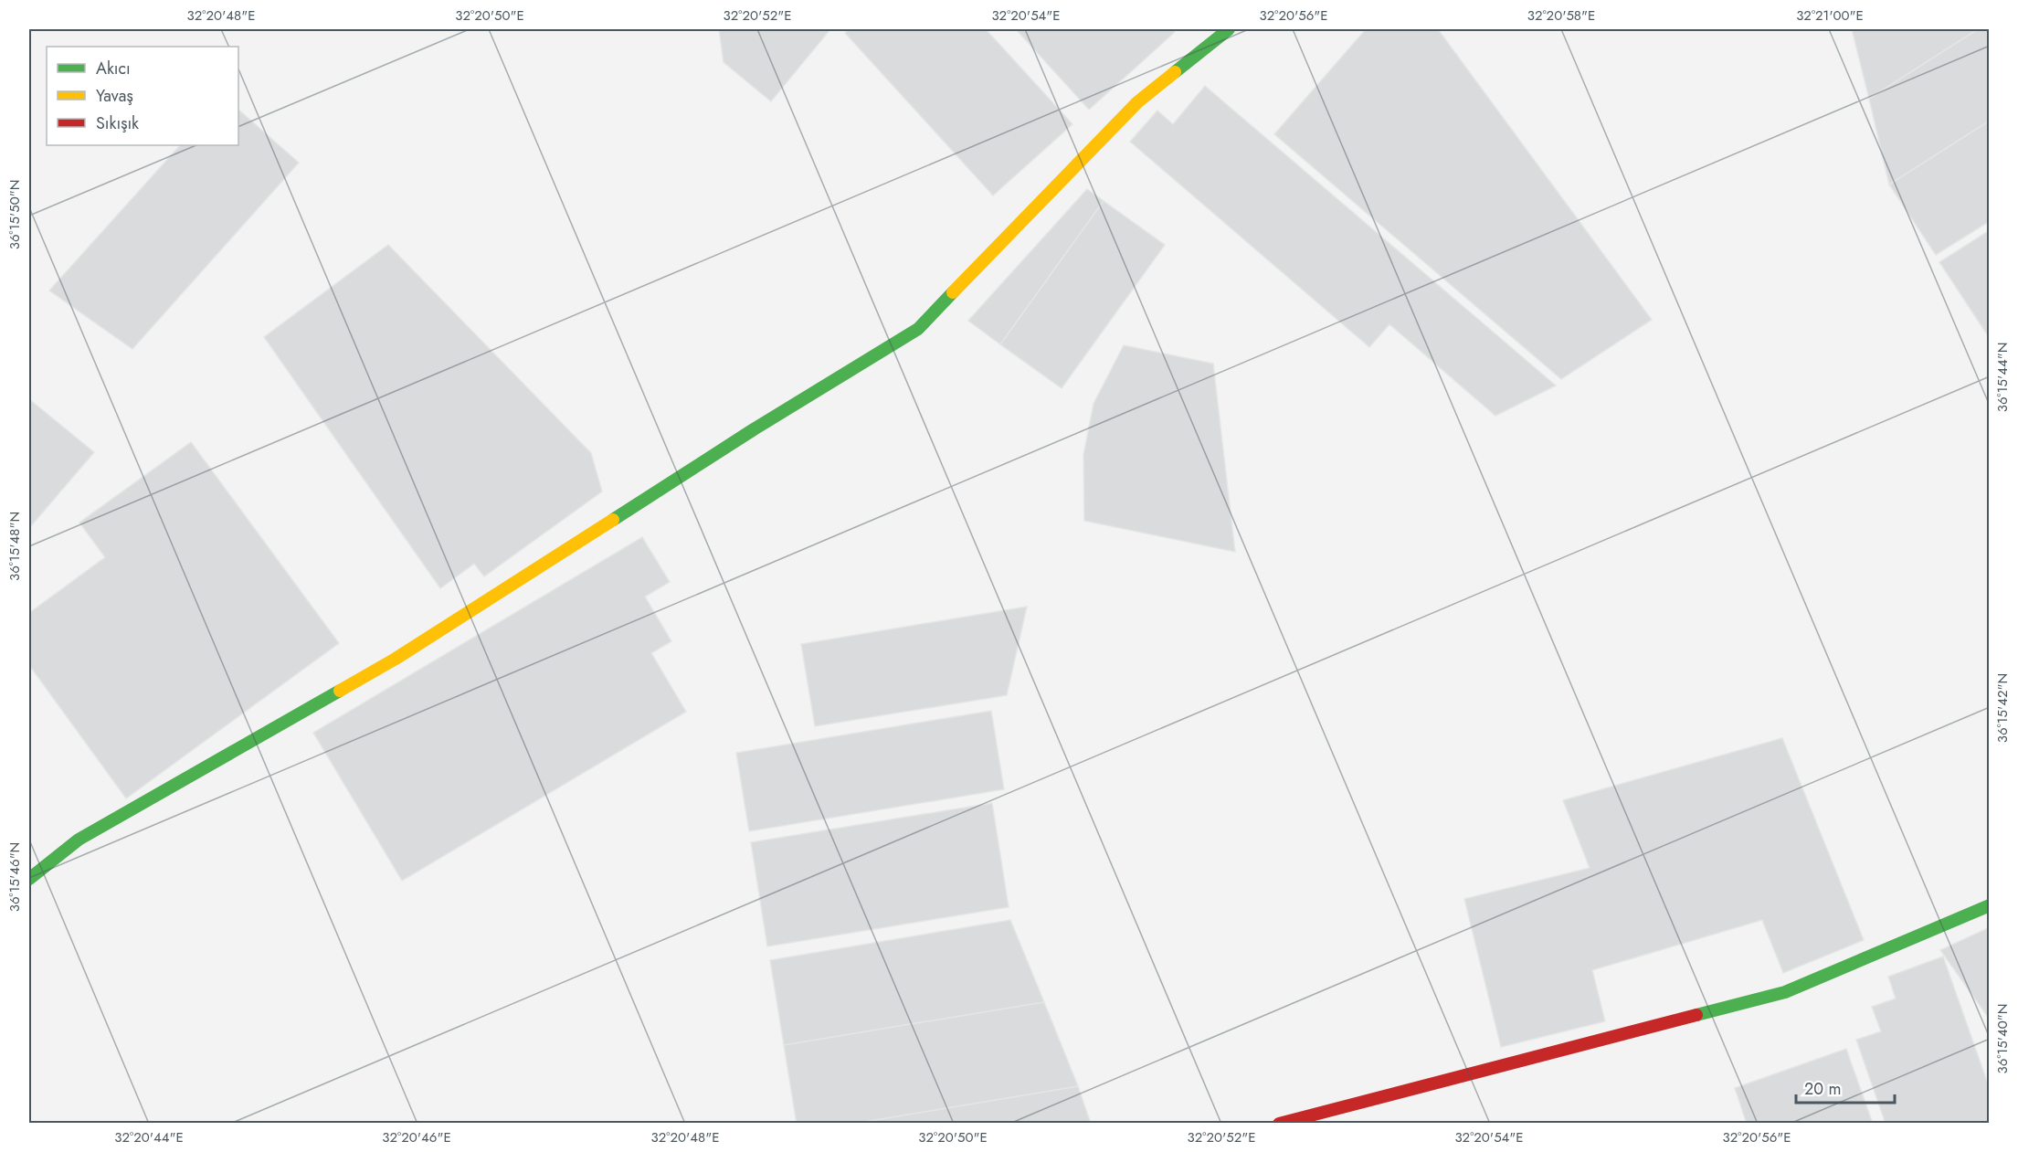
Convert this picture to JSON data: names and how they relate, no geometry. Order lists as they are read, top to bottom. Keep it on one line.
{"legend":["Akıcı","Yavaş","Sıkışık"],"scale_bar":"20 m","coordinates":["32°20'48\"E","32°20'50\"E","32°20'52\"E","32°20'54\"E","32°20'56\"E","32°20'58\"E","32°21'00\"E","36°15'50\"N","36°15'44\"N","36°15'48\"N","36°15'42\"N","36°15'46\"N","36°15'40\"N","32°20'44\"E","32°20'46\"E"]}
